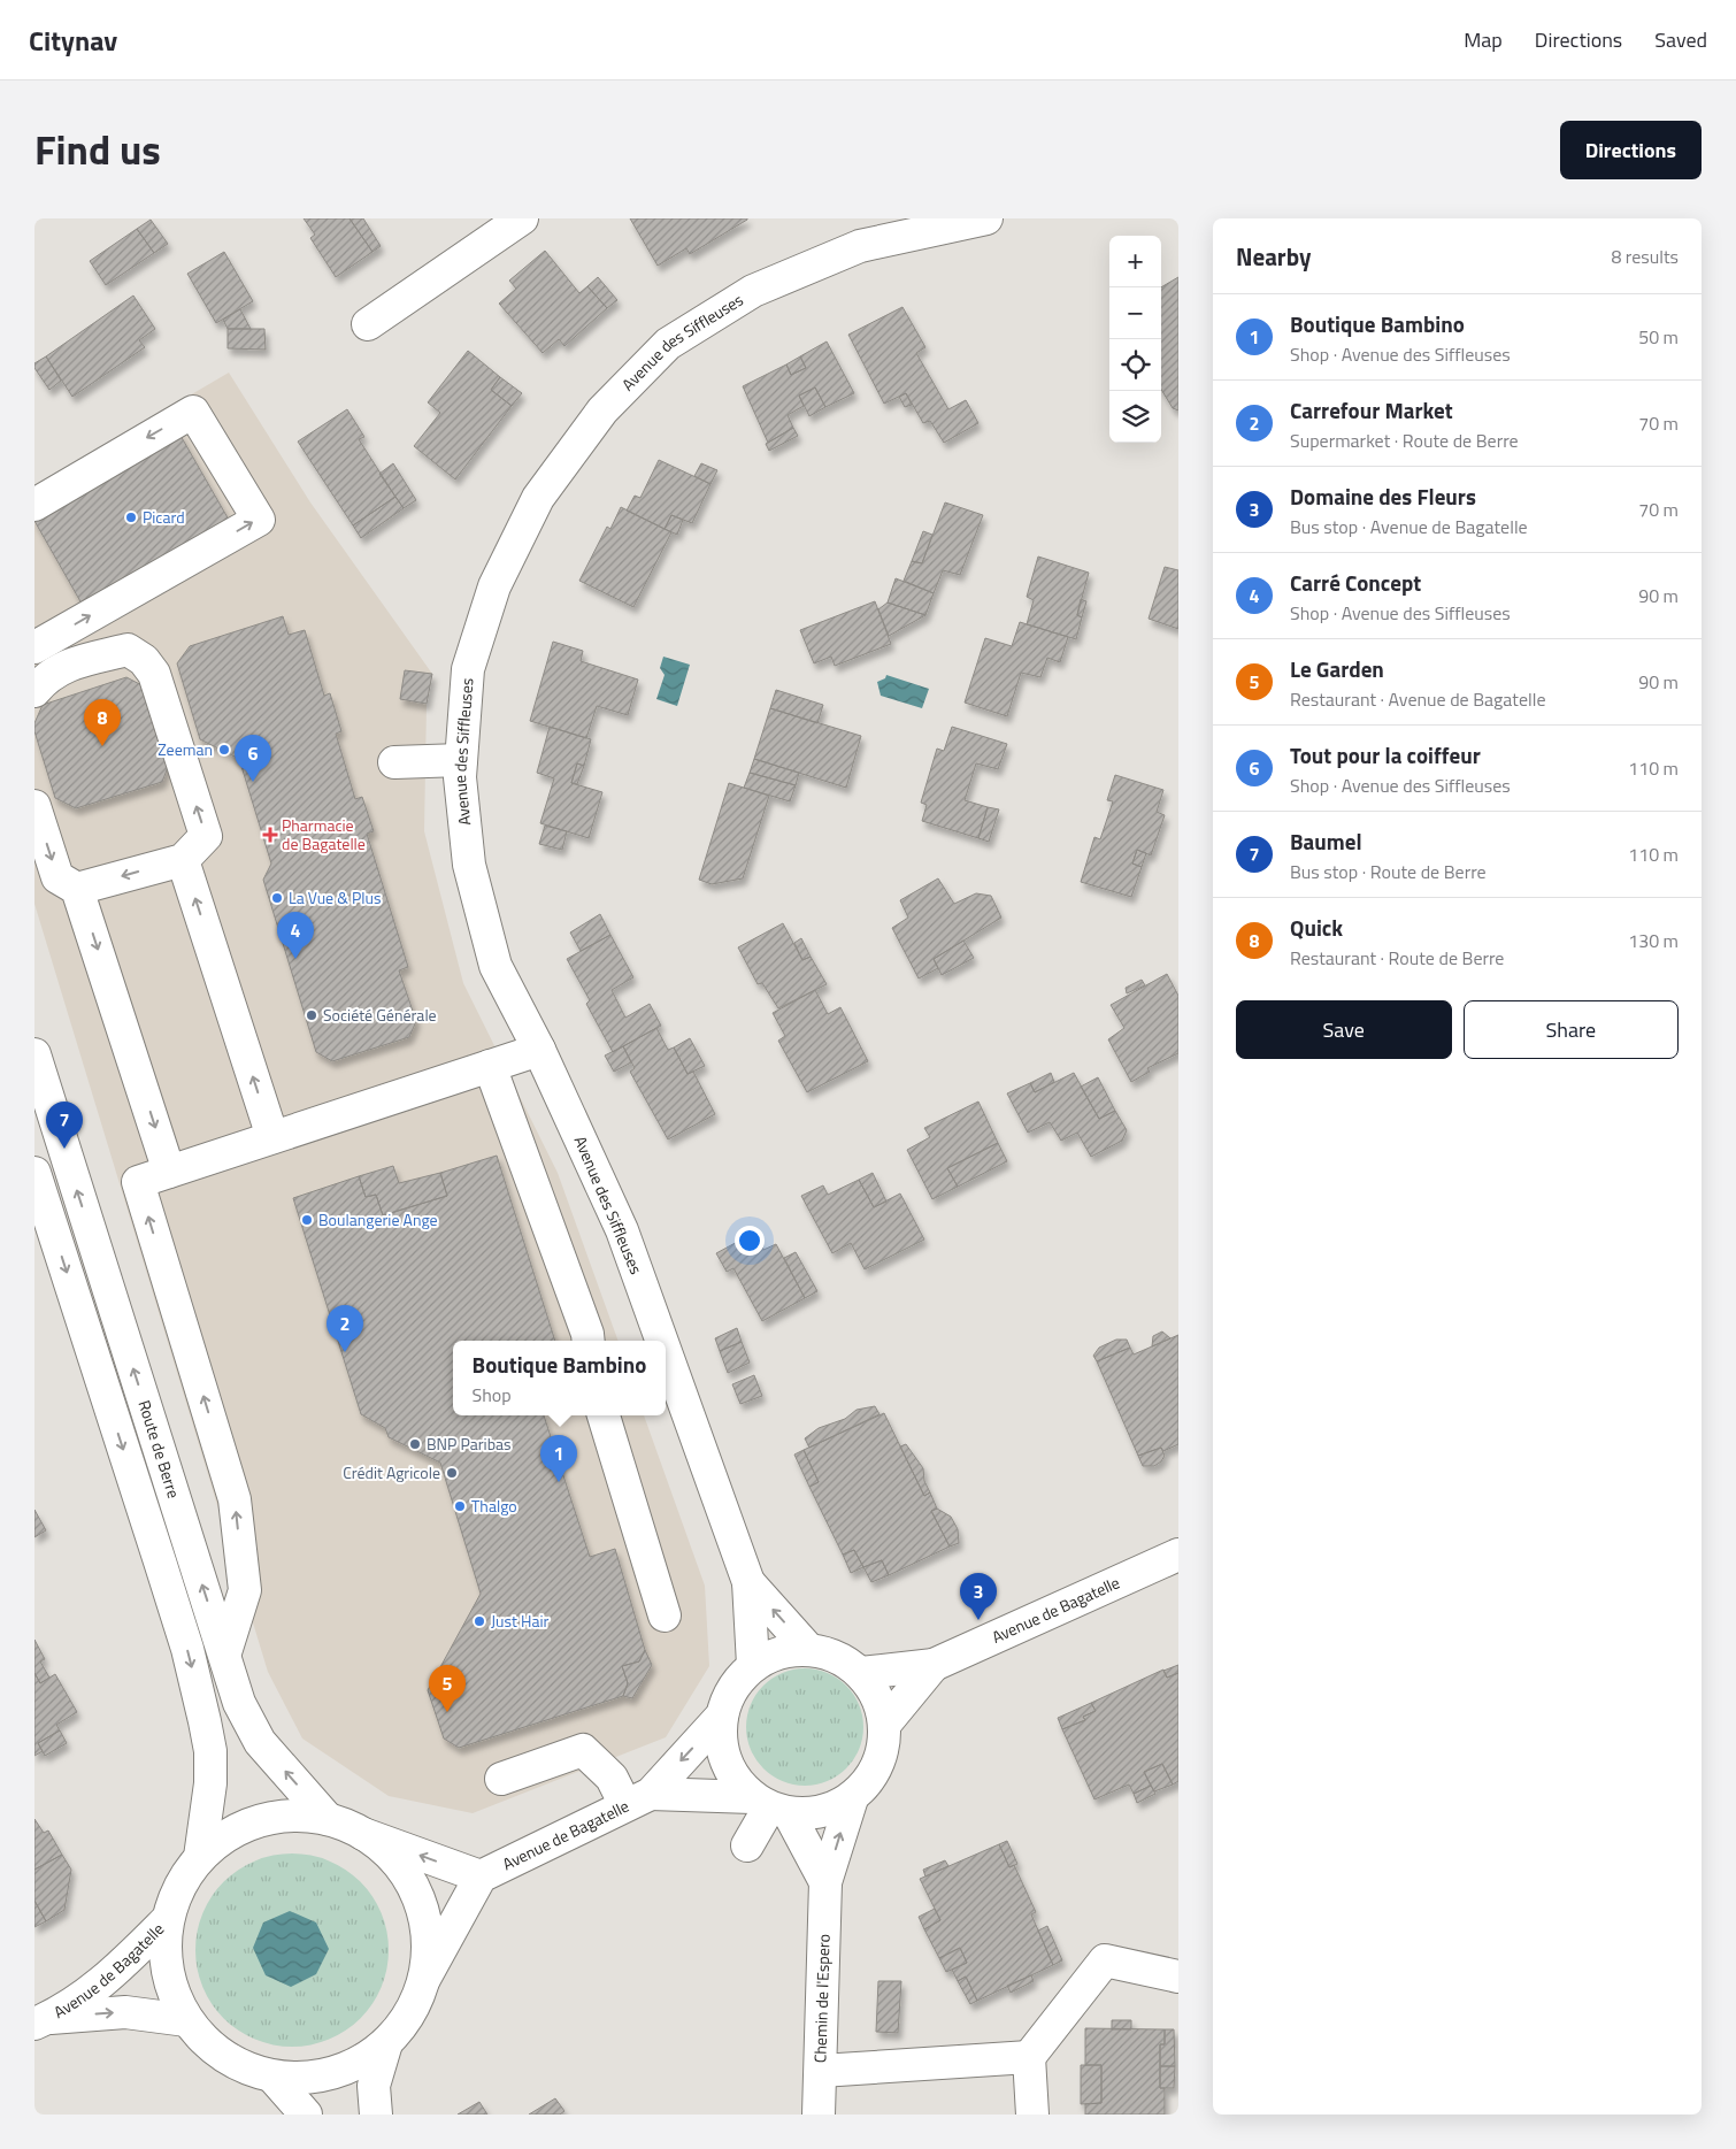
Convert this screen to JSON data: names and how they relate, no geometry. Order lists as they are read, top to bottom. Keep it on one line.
{"streets":{"street":["Avenue des Siffleuses","Route de Berre","Avenue de Bagatelle","Chemin de l'Espero"]},"crossings":[["Avenue des Siffleuses","Avenue de Bagatelle"],["Avenue des Siffleuses","Chemin de l'Espero"],["Avenue de Bagatelle","Chemin de l'Espero"]],"places":{"other":["Picard","Zeeman","La Vue & Plus","Société Générale","Boulangerie Ange","BNP Paribas","Crédit Agricole","Thalgo","Just Hair"],"health":["Pharmacie de Bagatelle"]},"page":{"header":"Citynav","nav":["Map","Directions","Saved"],"title":"Find us","buttons":["Directions",["Save","Share"]],"heading":["Nearby","8 results"],"map_buttons":["+","−"],"list":[{"mark":"1","name":"Boutique Bambino","note":"Shop · Avenue des Siffleuses","value":"50 m"},{"mark":"2","name":"Carrefour Market","note":"Supermarket · Route de Berre","value":"70 m"},{"mark":"3","name":"Domaine des Fleurs","note":"Bus stop · Avenue de Bagatelle","value":"70 m"},{"mark":"4","name":"Carré Concept","note":"Shop · Avenue des Siffleuses","value":"90 m"},{"mark":"5","name":"Le Garden","note":"Restaurant · Avenue de Bagatelle","value":"90 m"},{"mark":"6","name":"Tout pour la coiffeur","note":"Shop · Avenue des Siffleuses","value":"110 m"},{"mark":"7","name":"Baumel","note":"Bus stop · Route de Berre","value":"110 m"},{"mark":"8","name":"Quick","note":"Restaurant · Route de Berre","value":"130 m"}],"pins":["8","6","4","7","2","1","3","5"],"popup":["Boutique Bambino","Shop"]}}
